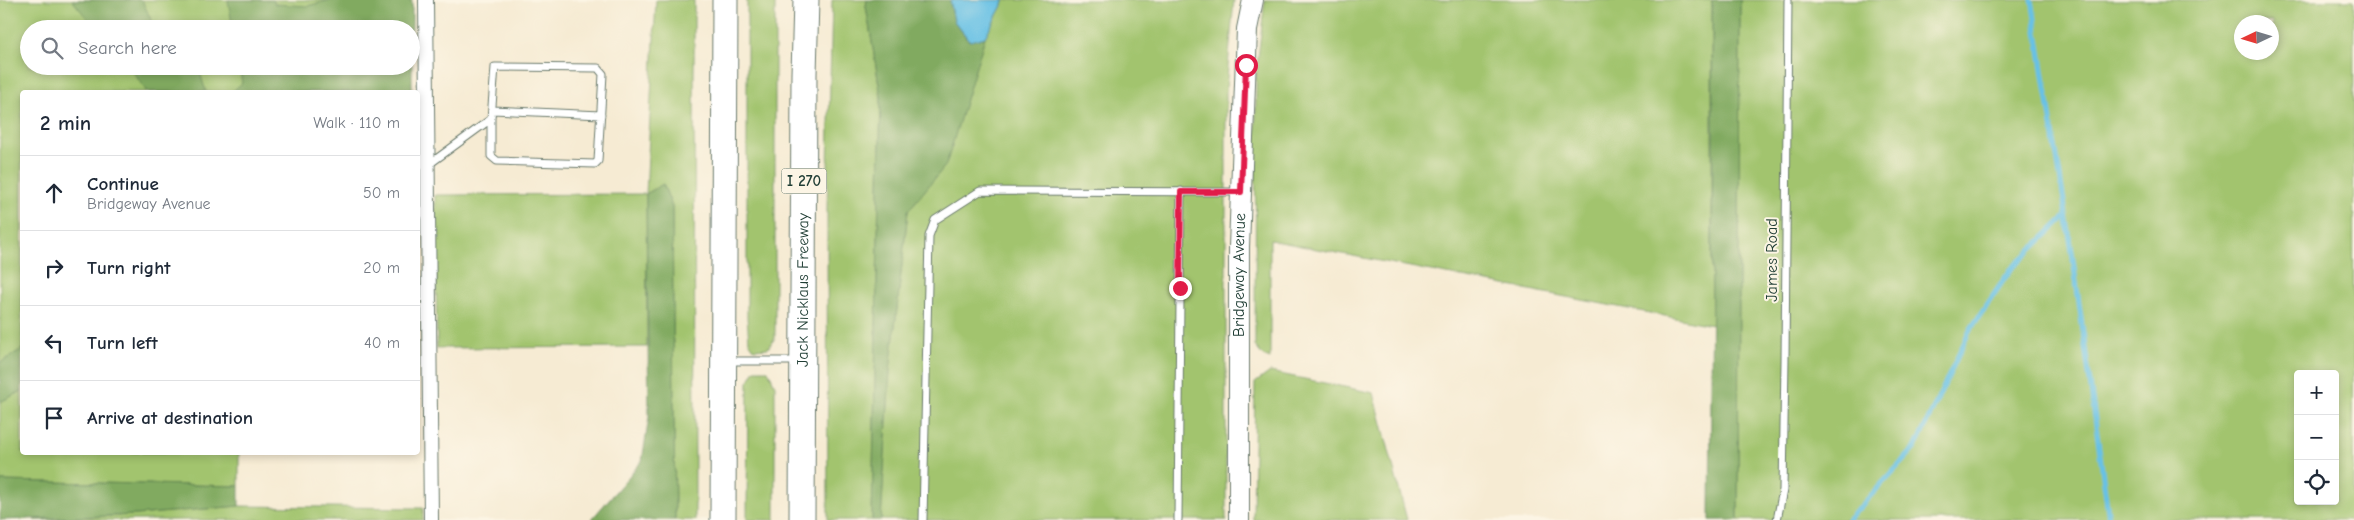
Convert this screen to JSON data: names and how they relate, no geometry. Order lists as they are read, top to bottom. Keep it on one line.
{"streets":{"highway":["I 270","Jack Nicklaus Freeway"],"street":["Bridgeway Avenue"],"lane":["James Road"]},"north":"left","page":{"search":"Search here","heading":["2 min","Walk · 110 m"],"list":[["Continue","Bridgeway Avenue","50 m"],["Turn right","20 m"],["Turn left","40 m"],"Arrive at destination"],"map_buttons":["+","−"]}}
